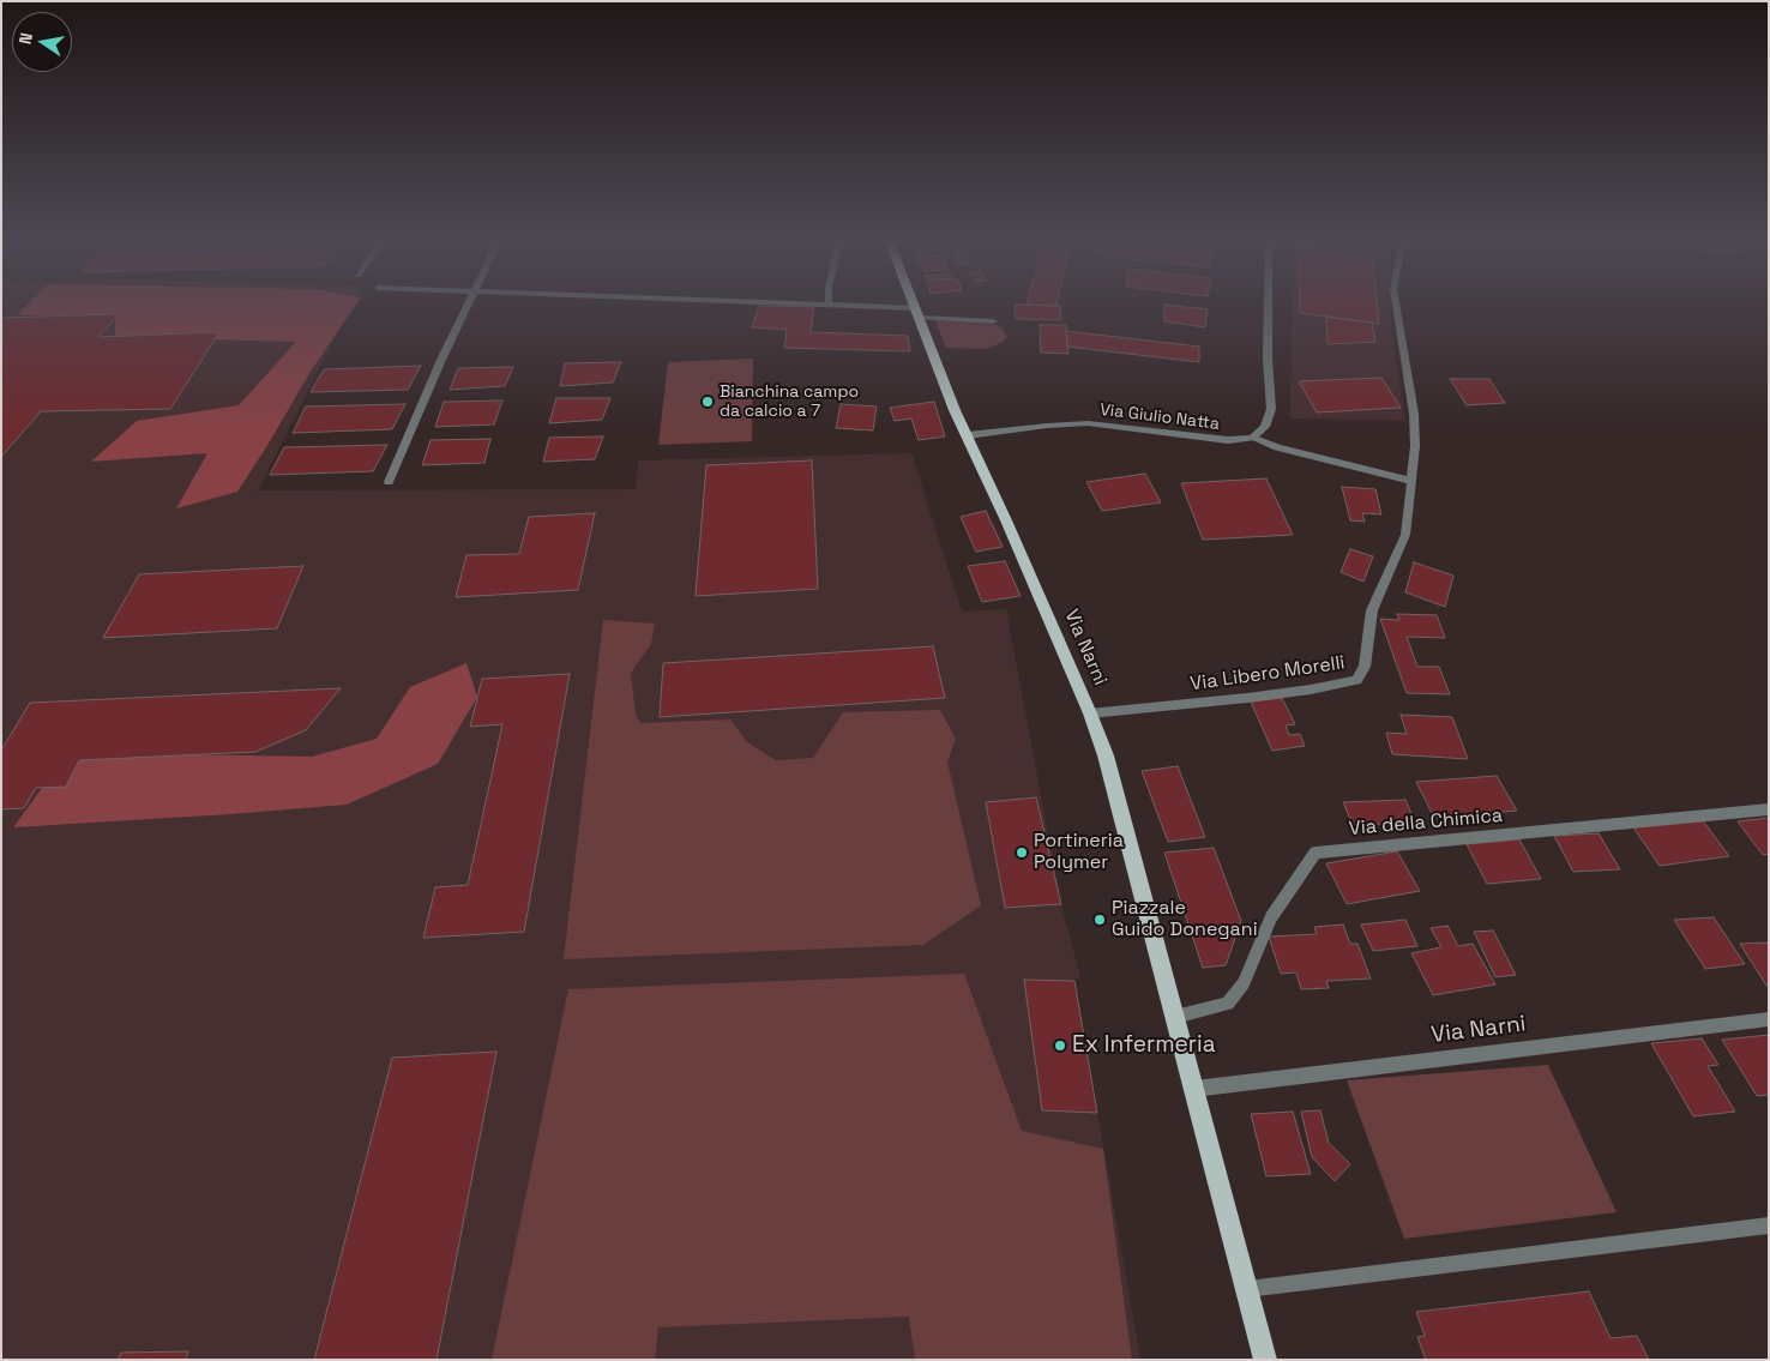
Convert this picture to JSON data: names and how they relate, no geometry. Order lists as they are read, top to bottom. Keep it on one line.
{"streets":{"main road":["Via Narni"],"street":["Via Giulio Natta","Via Libero Morelli","Via della Chimica"]},"crossings":[["Via Giulio Natta","Via Narni"],["Via Narni","Via Libero Morelli"],["Via Narni","Via della Chimica"]],"places":["Bianchina campo da calcio a 7","Portineria Polymer","Piazzale Guido Donegani","Ex Infermeria"],"north":"left"}
